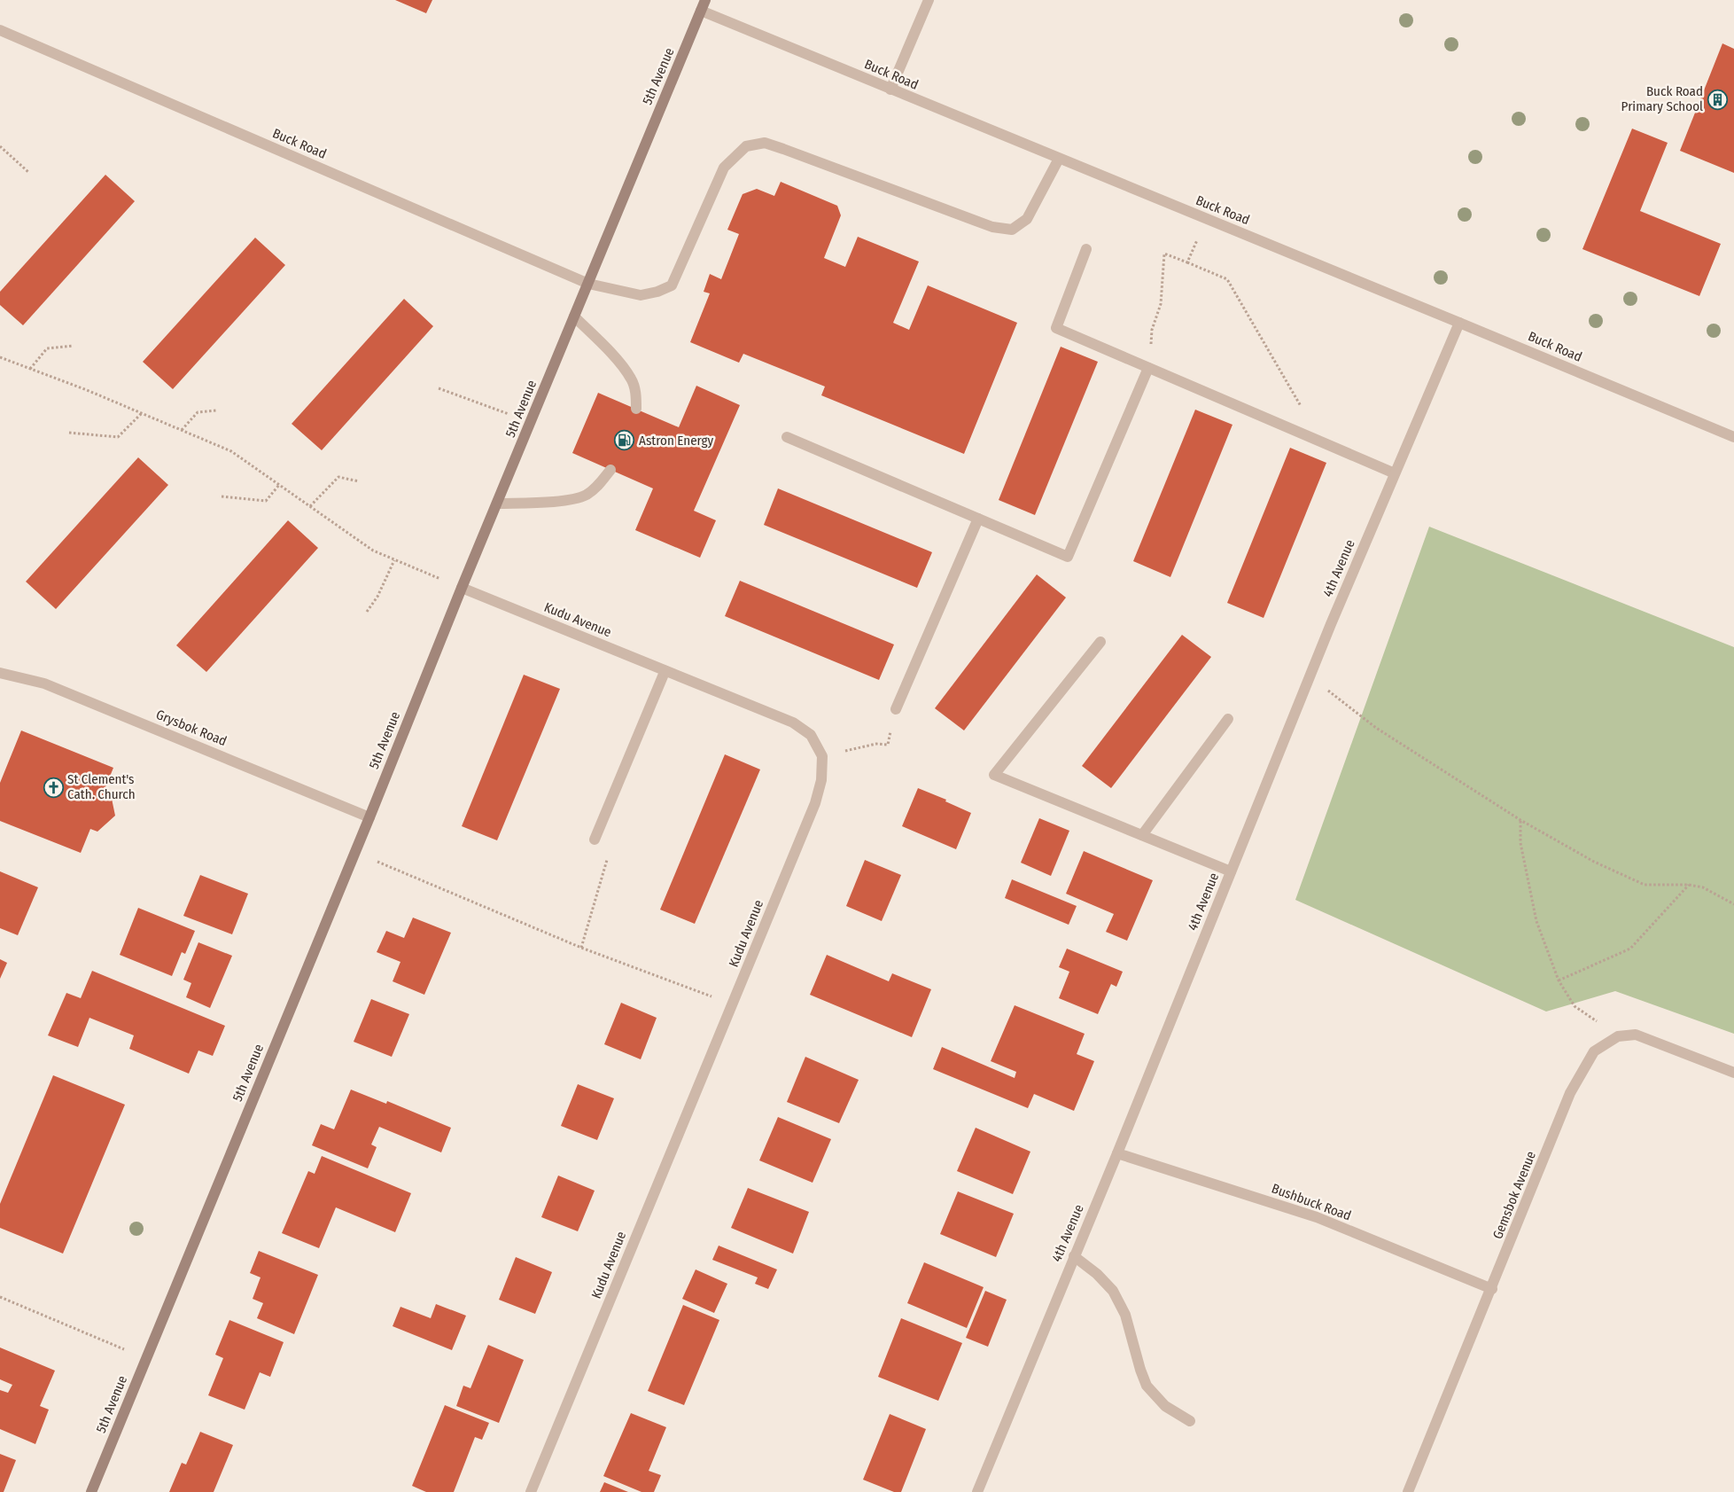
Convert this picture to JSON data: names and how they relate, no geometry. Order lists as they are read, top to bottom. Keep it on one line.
{"streets":{"main road":["5th Avenue"],"street":["Buck Road","4th Avenue","Kudu Avenue","Grysbok Road","Gemsbok Avenue","Bushbuck Road"]},"crossings":[["Buck Road","5th Avenue"],["Buck Road","4th Avenue"],["5th Avenue","Kudu Avenue"],["5th Avenue","Grysbok Road"],["4th Avenue","Bushbuck Road"],["Gemsbok Avenue","Bushbuck Road"]],"places":{"building":["Buck Road Primary School"],"fuel station":["Astron Energy"],"church":["St Clement's Cath. Church"]}}
